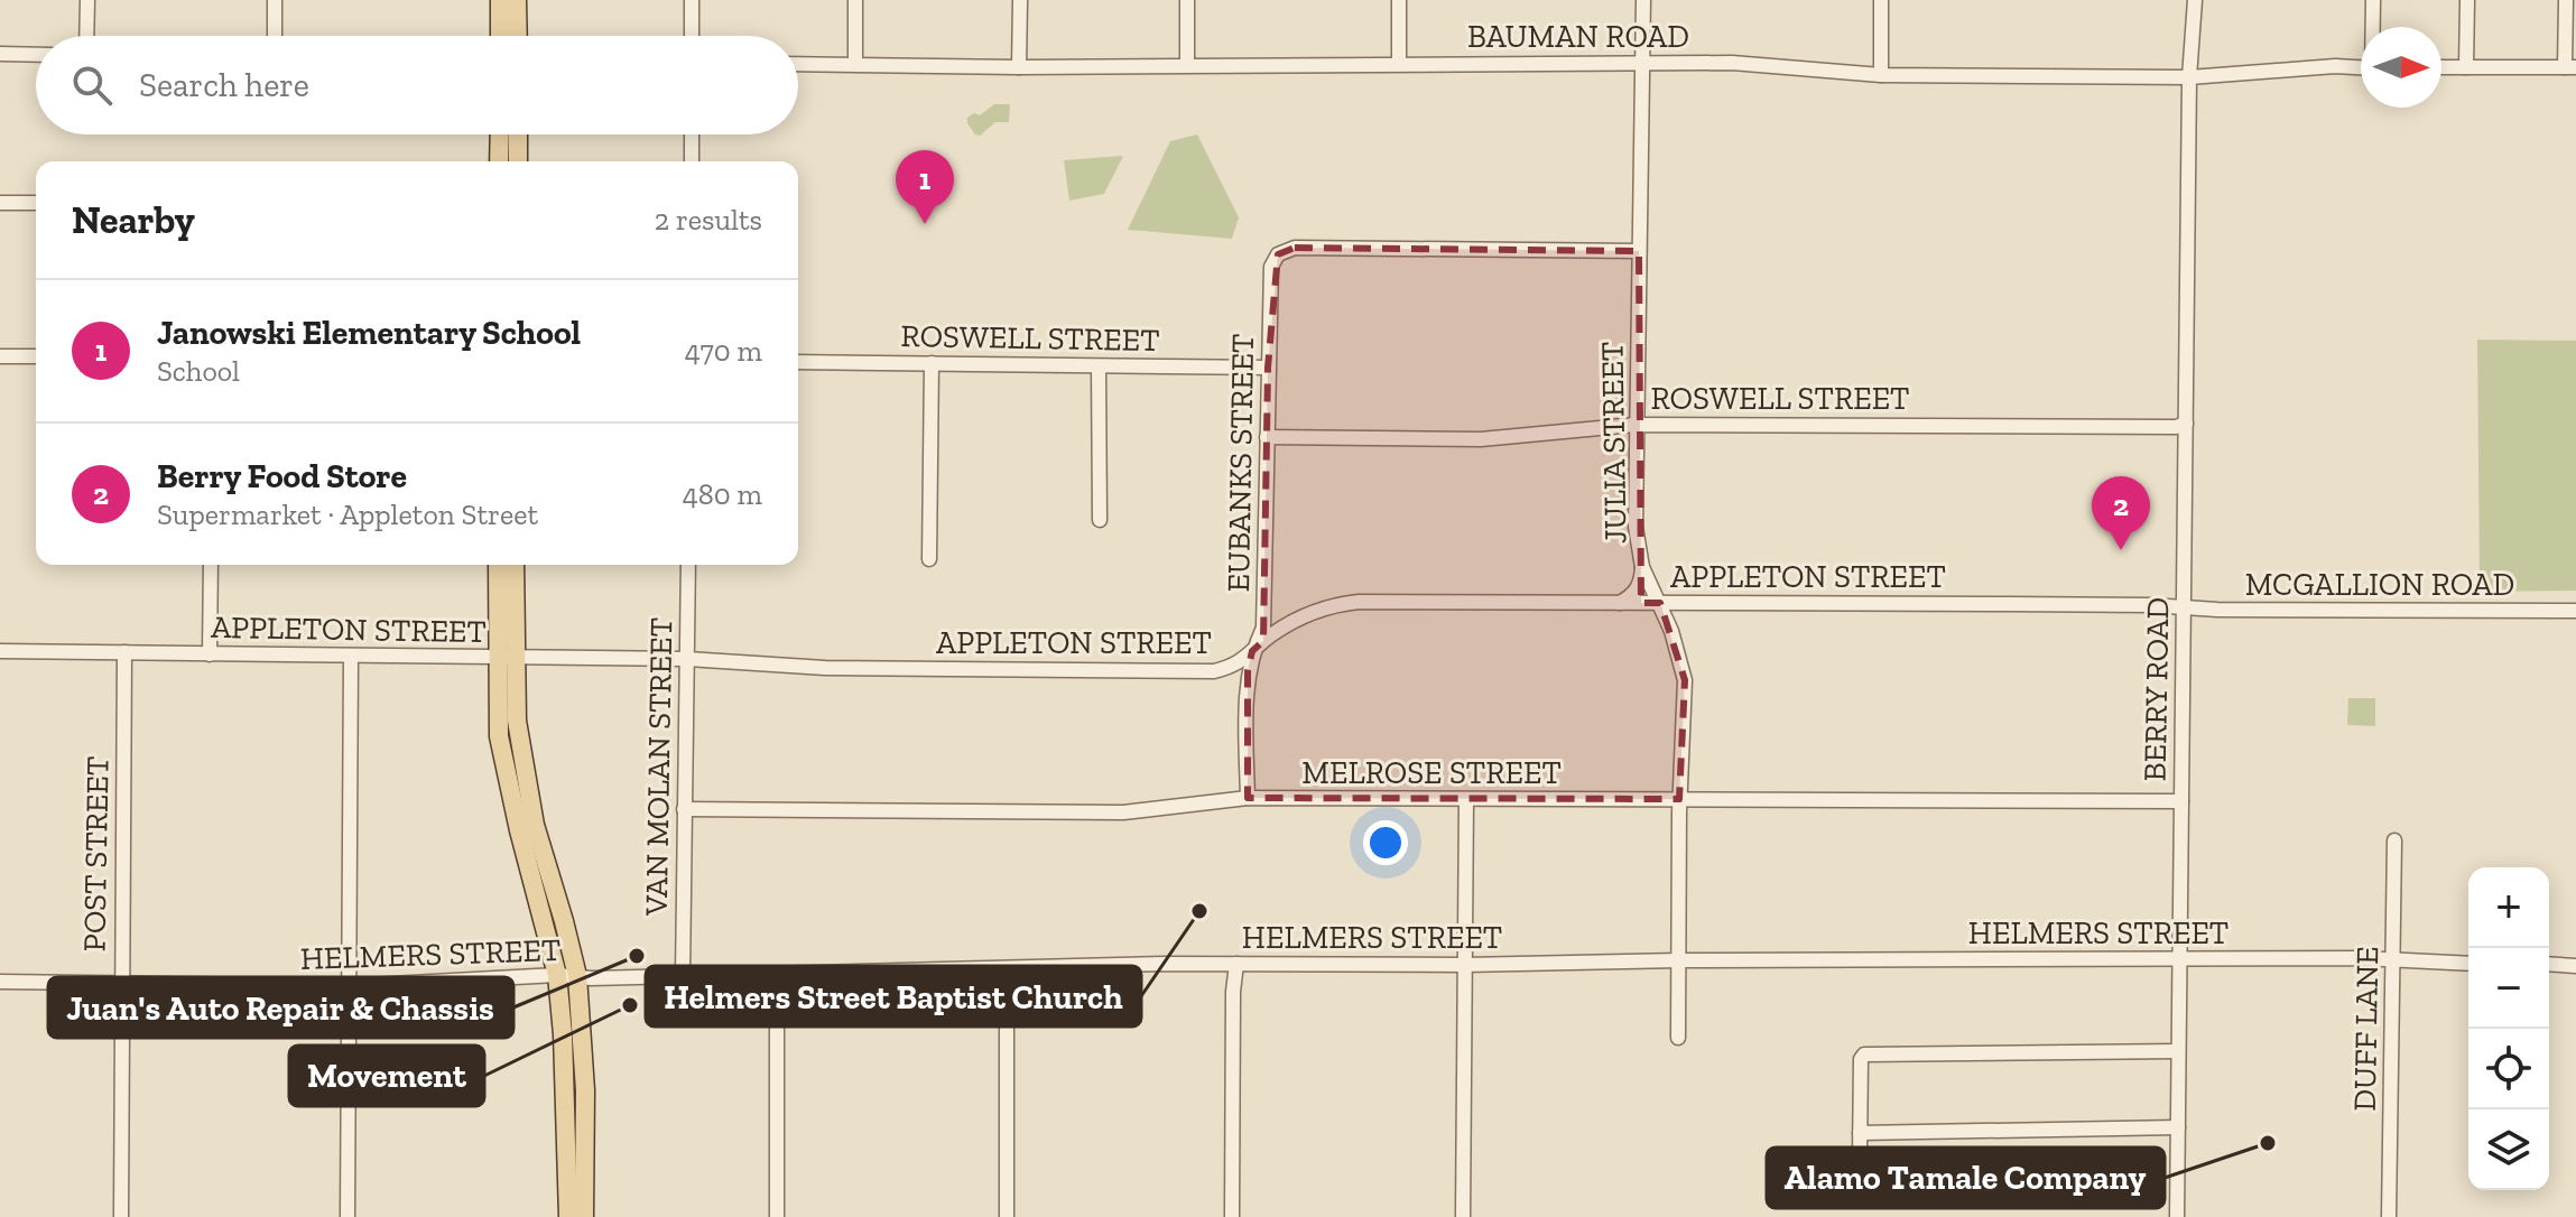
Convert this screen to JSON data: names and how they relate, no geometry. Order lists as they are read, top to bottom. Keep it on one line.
{"streets":{"street":["BAUMAN ROAD","ROSWELL STREET","JULIA STREET","EUBANKS STREET","APPLETON STREET","MCGALLION ROAD","BERRY ROAD","VAN MOLAN STREET","MELROSE STREET","POST STREET","HELMERS STREET","DUFF LANE"]},"crossings":[["BAUMAN ROAD","JULIA STREET"],["BAUMAN ROAD","BERRY ROAD"],["ROSWELL STREET","JULIA STREET"],["ROSWELL STREET","EUBANKS STREET"],["ROSWELL STREET","BERRY ROAD"],["JULIA STREET","EUBANKS STREET"],["JULIA STREET","APPLETON STREET"],["JULIA STREET","MELROSE STREET"],["JULIA STREET","HELMERS STREET"],["EUBANKS STREET","APPLETON STREET"],["APPLETON STREET","MCGALLION ROAD"],["APPLETON STREET","BERRY ROAD"],["APPLETON STREET","VAN MOLAN STREET"],["APPLETON STREET","POST STREET"],["MCGALLION ROAD","BERRY ROAD"],["BERRY ROAD","MELROSE STREET"],["BERRY ROAD","HELMERS STREET"],["VAN MOLAN STREET","MELROSE STREET"],["VAN MOLAN STREET","HELMERS STREET"],["POST STREET","HELMERS STREET"],["HELMERS STREET","DUFF LANE"]],"places":["Helmers Street Baptist Church","Juan's Auto Repair & Chassis","Movement","Alamo Tamale Company"],"north":"right","page":{"search":"Search here","pins":["1","2"],"heading":["Nearby","2 results"],"list":[{"mark":"1","name":"Janowski Elementary School","note":"School","value":"470 m"},{"mark":"2","name":"Berry Food Store","note":"Supermarket · Appleton Street","value":"480 m"}],"map_buttons":["+","−"]}}
